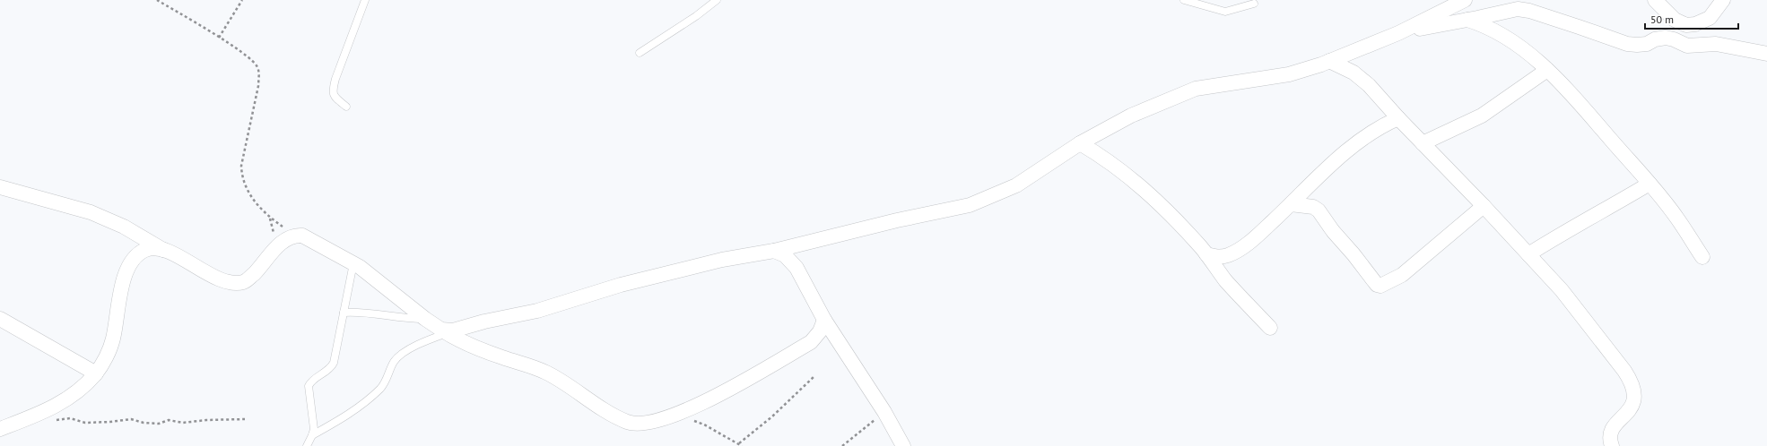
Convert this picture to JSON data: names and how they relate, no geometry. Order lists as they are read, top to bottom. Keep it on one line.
{"scale_bar":"50 m"}
